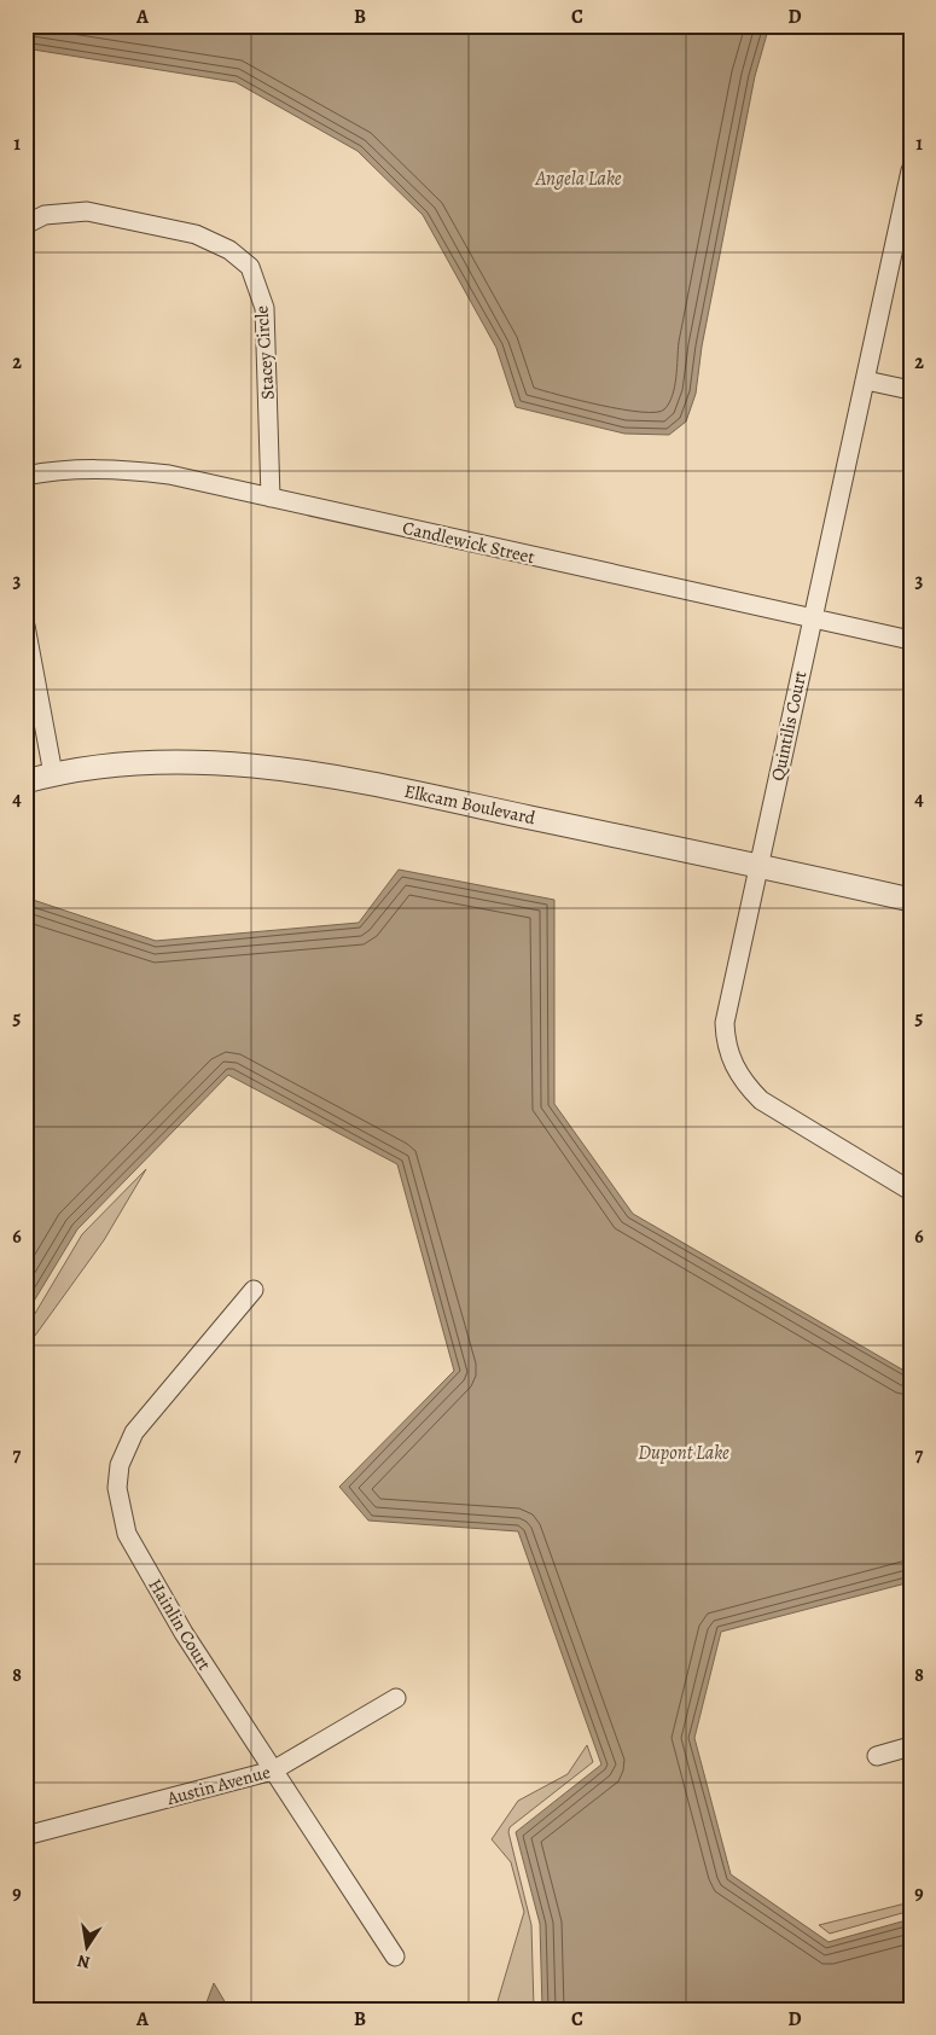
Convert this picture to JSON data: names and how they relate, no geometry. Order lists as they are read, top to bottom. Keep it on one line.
{"streets":{"street":["Stacey Circle","Candlewick Street","Quintilis Court","Elkcam Boulevard","Hainlin Court","Austin Avenue"]},"crossings":[["Stacey Circle","Candlewick Street"],["Candlewick Street","Quintilis Court"],["Quintilis Court","Elkcam Boulevard"],["Hainlin Court","Austin Avenue"]],"water":["Angela Lake","Dupont Lake"],"north":"bottom","grid":{"columns":["A","B","C","D"],"rows":["1","2","3","4","5","6","7","8","9"]}}
